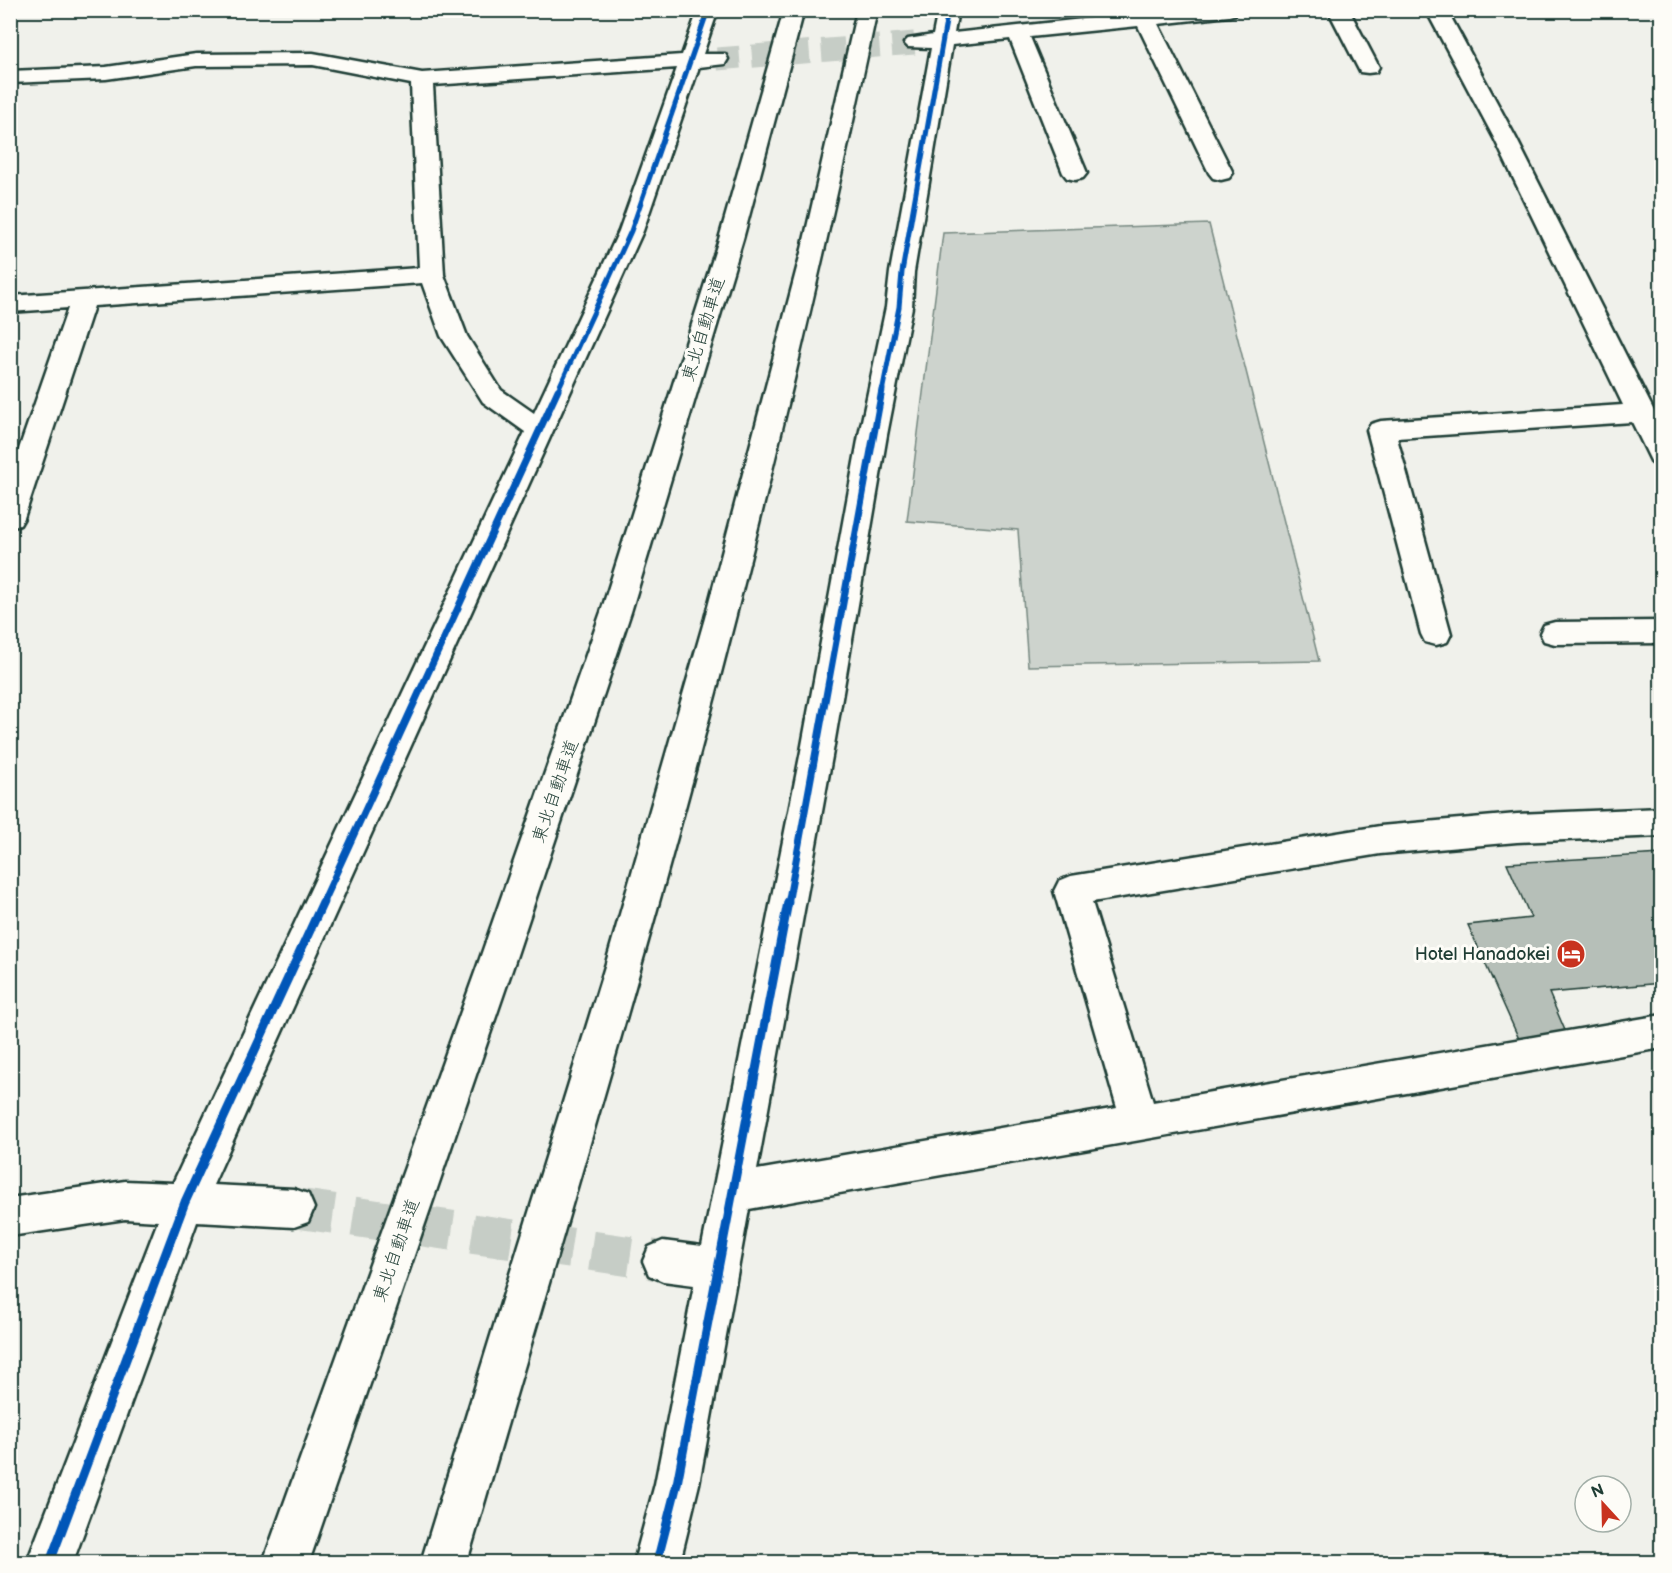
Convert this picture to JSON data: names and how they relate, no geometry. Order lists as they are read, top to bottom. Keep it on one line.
{"streets":{"main road":["東北自動車道"]},"places":{"hotel":["Hotel Hanadokei"]},"north":"top"}
